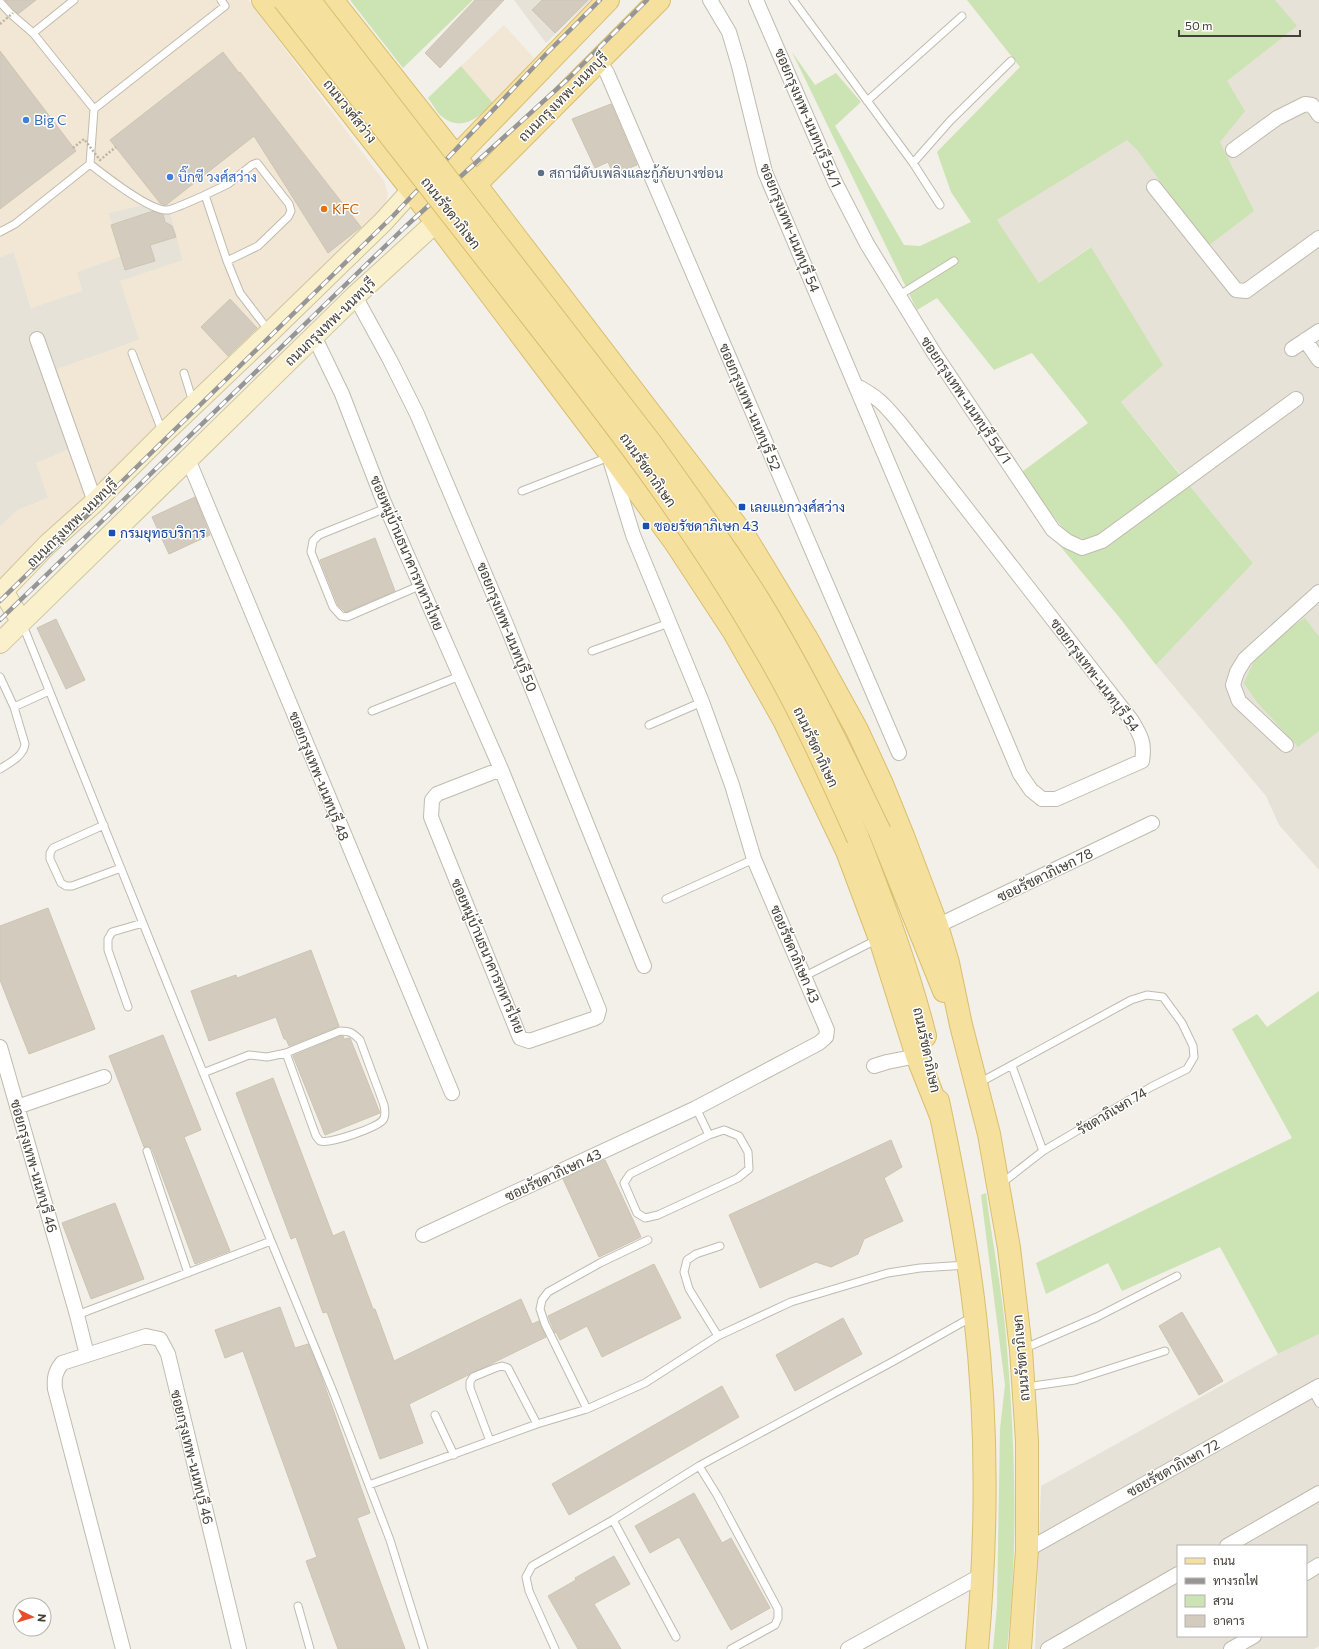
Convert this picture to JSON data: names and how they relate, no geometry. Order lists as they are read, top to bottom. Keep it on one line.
{"streets":{"main road":["ถนนกรุงเทพ-นนทบุรี","ถนนวงศ์สว่าง","ถนนรัชดาภิเษก"],"street":["ซอยกรุงเทพ-นนทบุรี 54/1","ซอยกรุงเทพ-นนทบุรี 54","ซอยกรุงเทพ-นนทบุรี 52","ซอยหมู่บ้านธนาคารทหารไทย","ซอยกรุงเทพ-นนทบุรี 50","ซอยกรุงเทพ-นนทบุรี 48","ซอยรัชดาภิเษก 78","ซอยรัชดาภิเษก 43","ซอยกรุงเทพ-นนทบุรี 46","ซอยรัชดาภิเษก 72"],"lane":["รัชดาภิเษก 74"]},"crossings":[["ถนนกรุงเทพ-นนทบุรี","ถนนวงศ์สว่าง"],["ถนนกรุงเทพ-นนทบุรี","ถนนรัชดาภิเษก"],["ถนนกรุงเทพ-นนทบุรี","ซอยกรุงเทพ-นนทบุรี 52"],["ถนนกรุงเทพ-นนทบุรี","ซอยหมู่บ้านธนาคารทหารไทย"],["ถนนกรุงเทพ-นนทบุรี","ซอยกรุงเทพ-นนทบุรี 50"],["ถนนกรุงเทพ-นนทบุรี","ซอยกรุงเทพ-นนทบุรี 48"],["ถนนวงศ์สว่าง","ถนนรัชดาภิเษก"],["ถนนรัชดาภิเษก","ซอยรัชดาภิเษก 78"],["ถนนรัชดาภิเษก","ซอยรัชดาภิเษก 43"],["ถนนรัชดาภิเษก","รัชดาภิเษก 74"],["ถนนรัชดาภิเษก","ซอยรัชดาภิเษก 72"]],"places":{"other":["Big C","สถานีดับเพลิงและกู้ภัยบางซ่อน","บิ๊กซี วงศ์สว่าง","KFC"],"transit":["เลยแยกวงศ์สว่าง","ซอยรัชดาภิเษก 43","กรมยุทธบริการ"]},"legend":["ถนน","ทางรถไฟ","สวน","อาคาร"],"scale_bar":"50 m","north":"right"}
